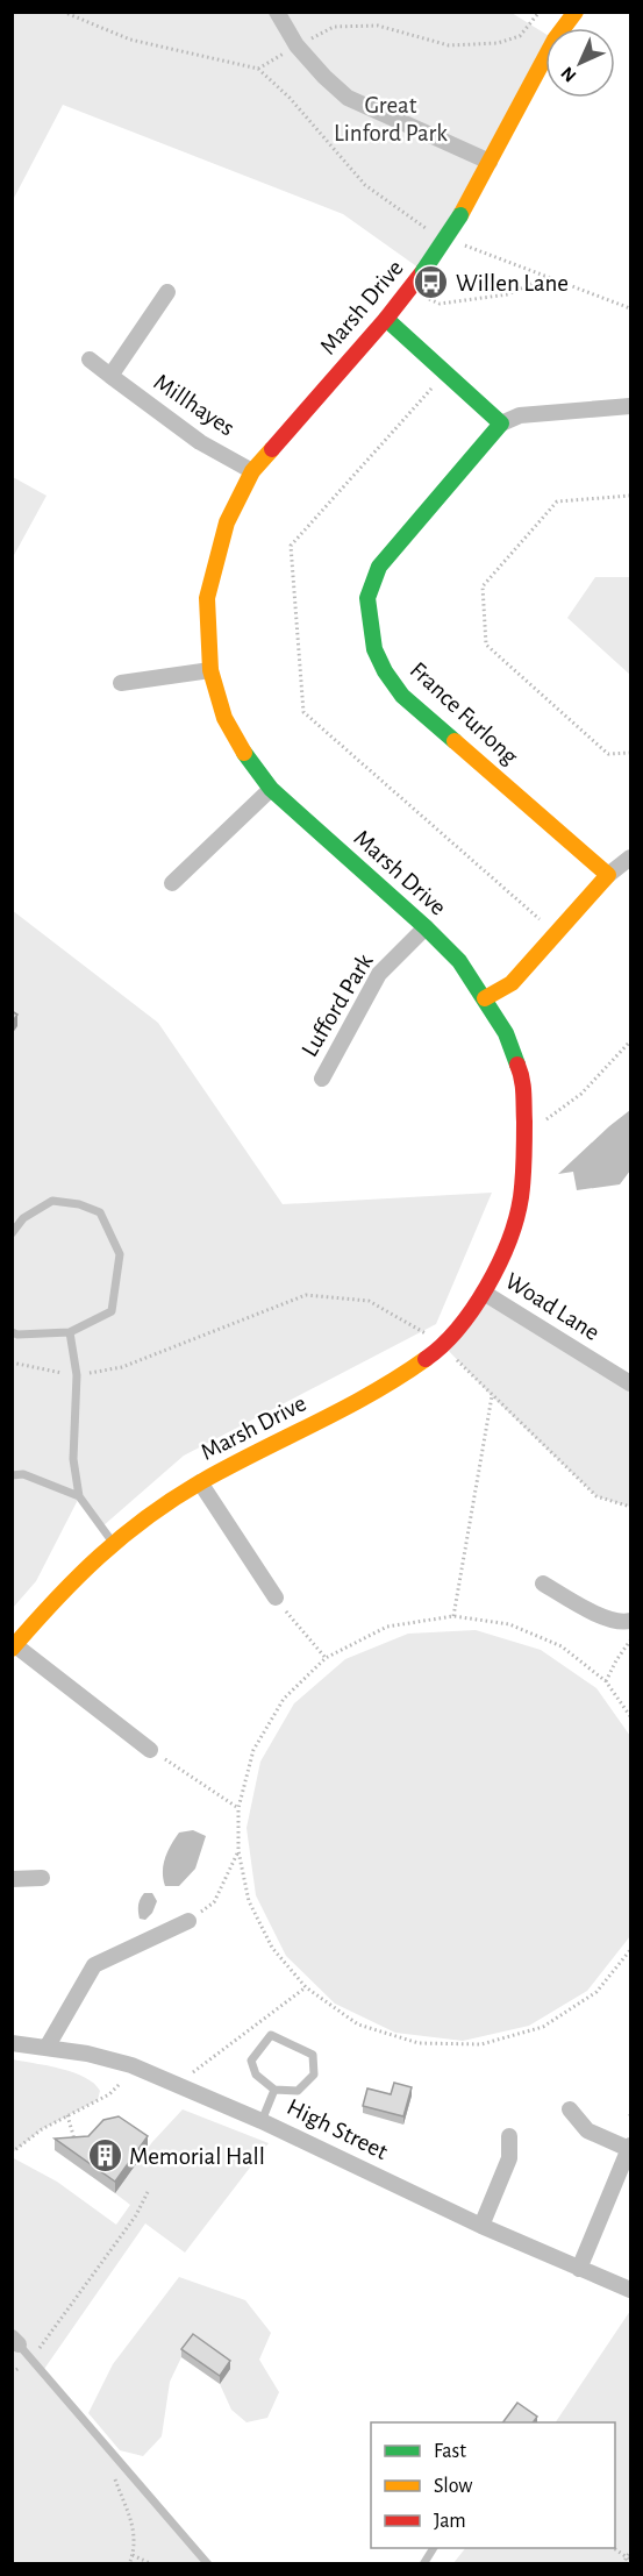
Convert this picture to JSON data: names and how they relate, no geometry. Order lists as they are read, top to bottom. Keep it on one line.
{"streets":{"street":["Marsh Drive","Millhayes","France Furlong","Lufford Park","Woad Lane","High Street"]},"crossings":[["Marsh Drive","Millhayes"],["Marsh Drive","Lufford Park"],["Marsh Drive","Woad Lane"]],"parks":["Great Linford Park"],"places":{"bus stop":["Willen Lane"],"building":["Memorial Hall"]},"legend":["Fast","Slow","Jam"],"north":"bottom left"}
